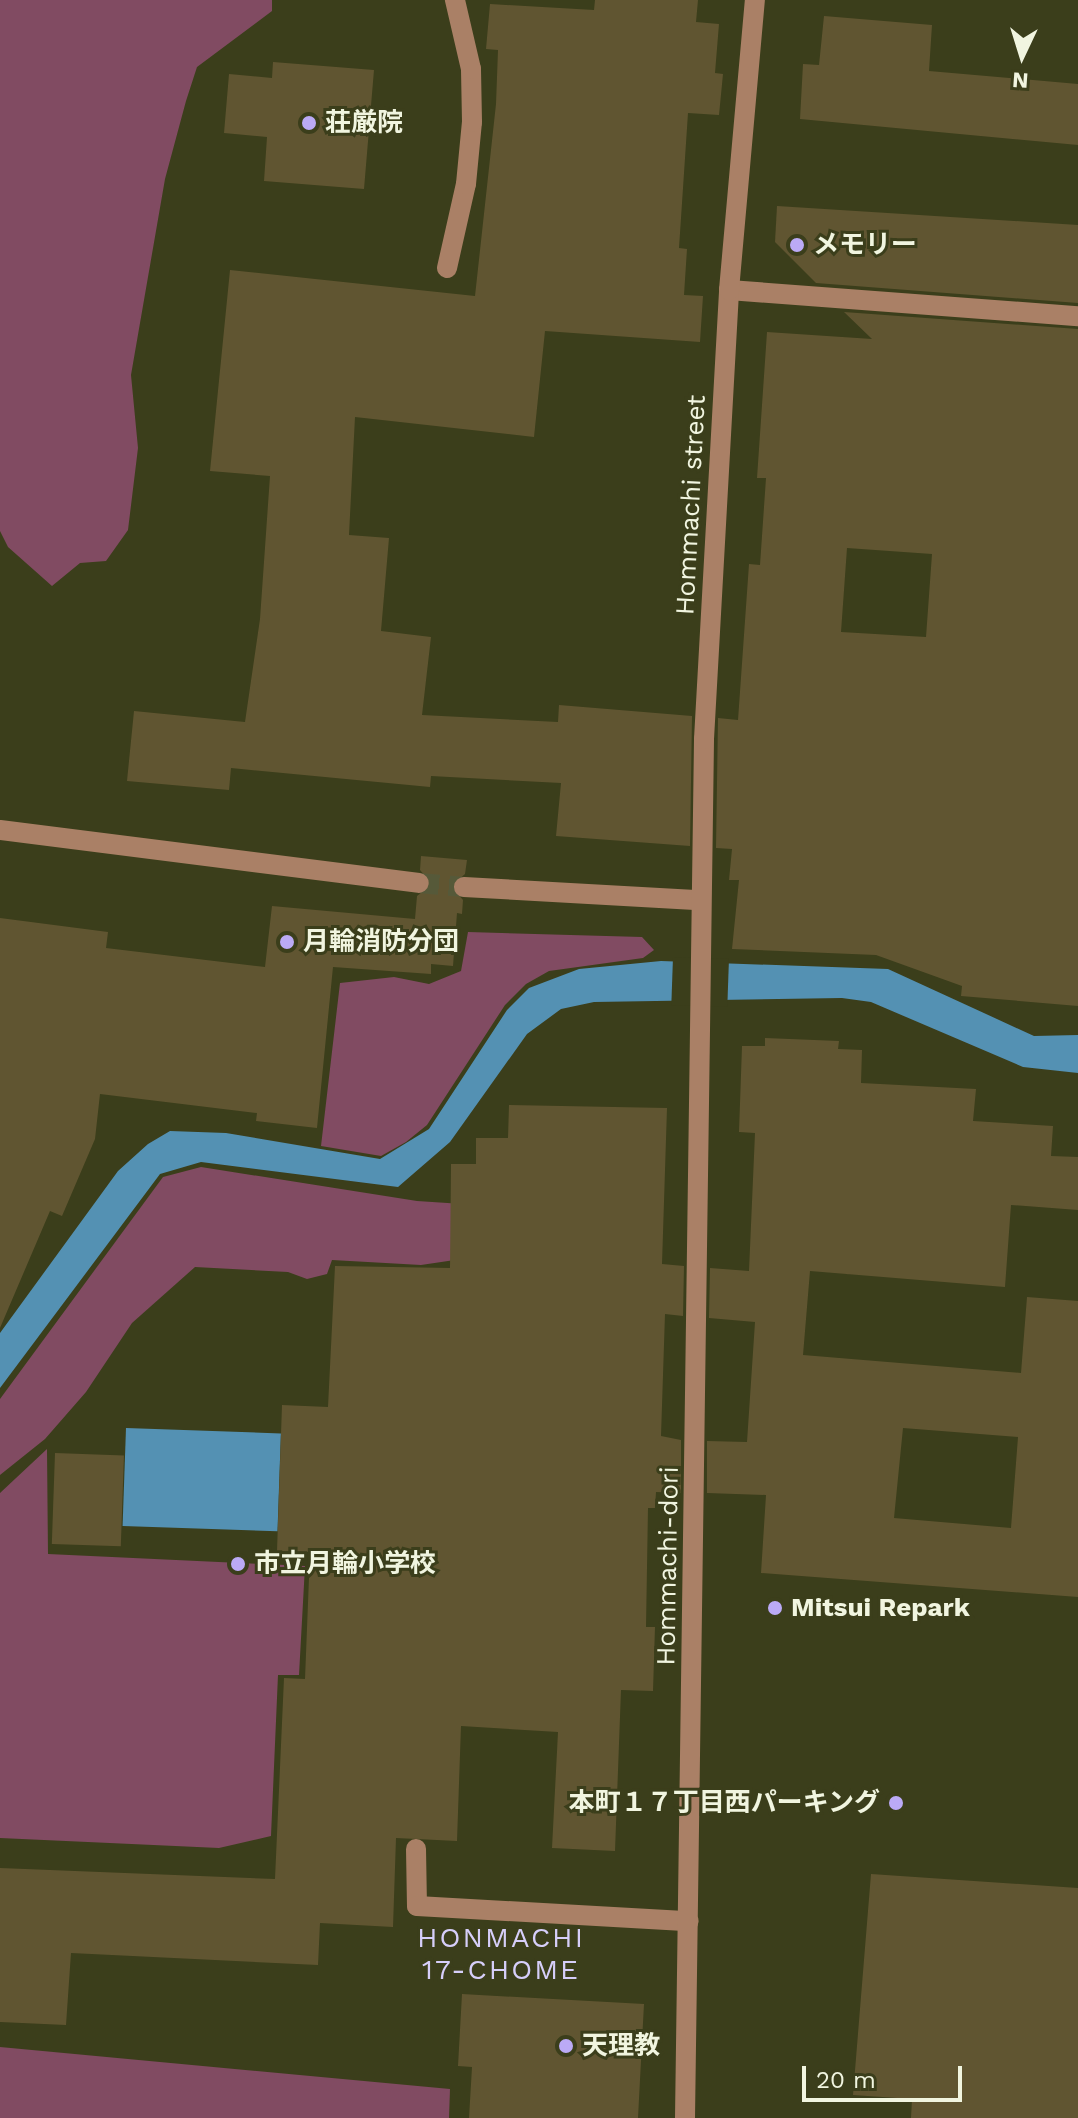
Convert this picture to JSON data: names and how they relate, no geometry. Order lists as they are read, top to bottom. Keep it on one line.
{"streets":{"street":["Hommachi street","Hommachi-dori"]},"crossings":[["Hommachi street","Hommachi-dori"]],"districts":["HONMACHI 17-CHOME"],"places":["荘厳院","メモリー","月輪消防分団","市立月輪小学校","Mitsui Repark","本町１７丁目西パーキング","天理教"],"scale_bar":"20 m","north":"bottom"}
